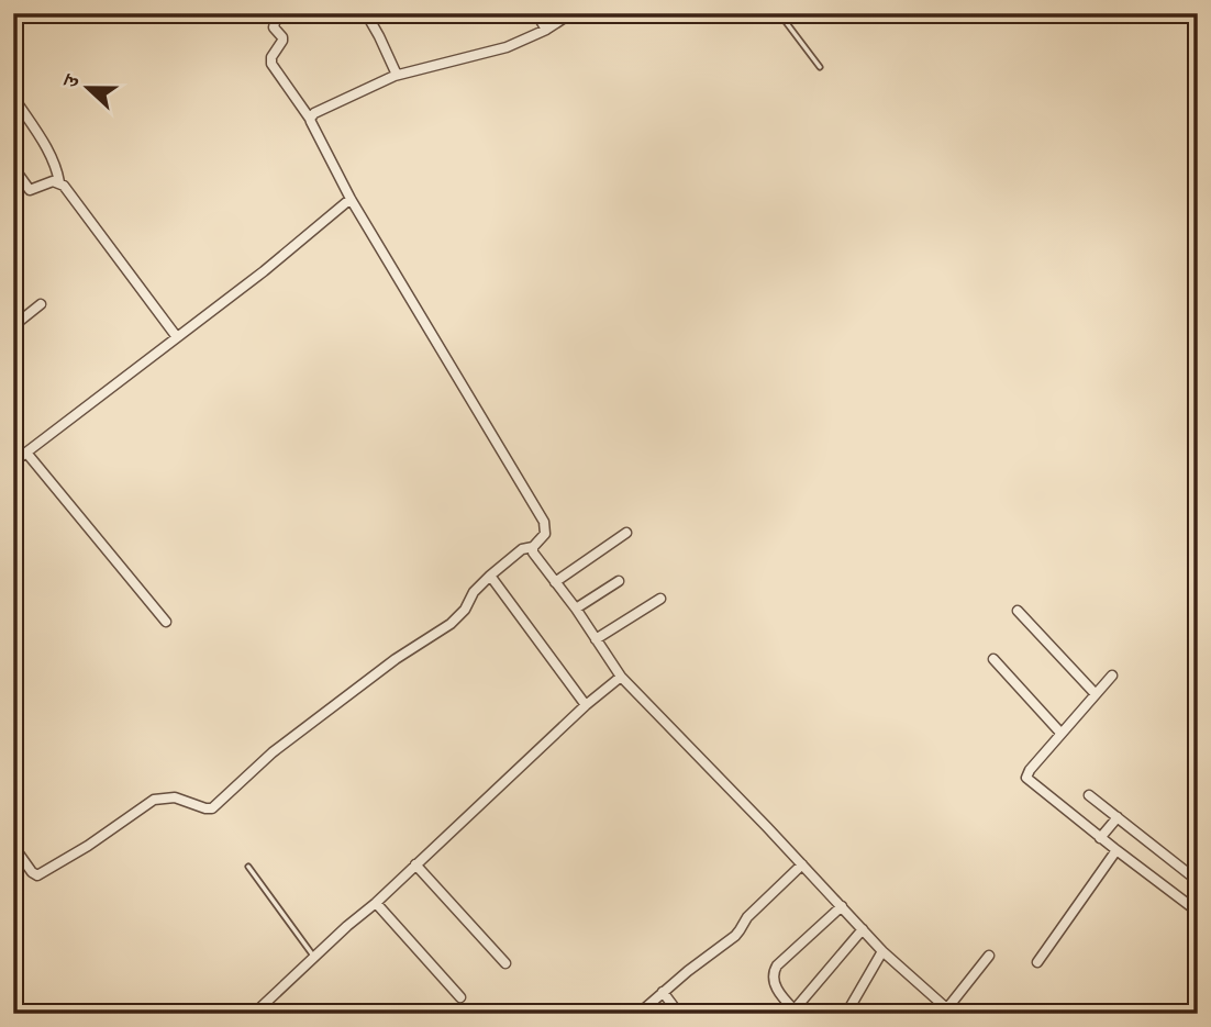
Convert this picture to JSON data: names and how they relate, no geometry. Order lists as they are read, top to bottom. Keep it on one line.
{"north":"left"}
